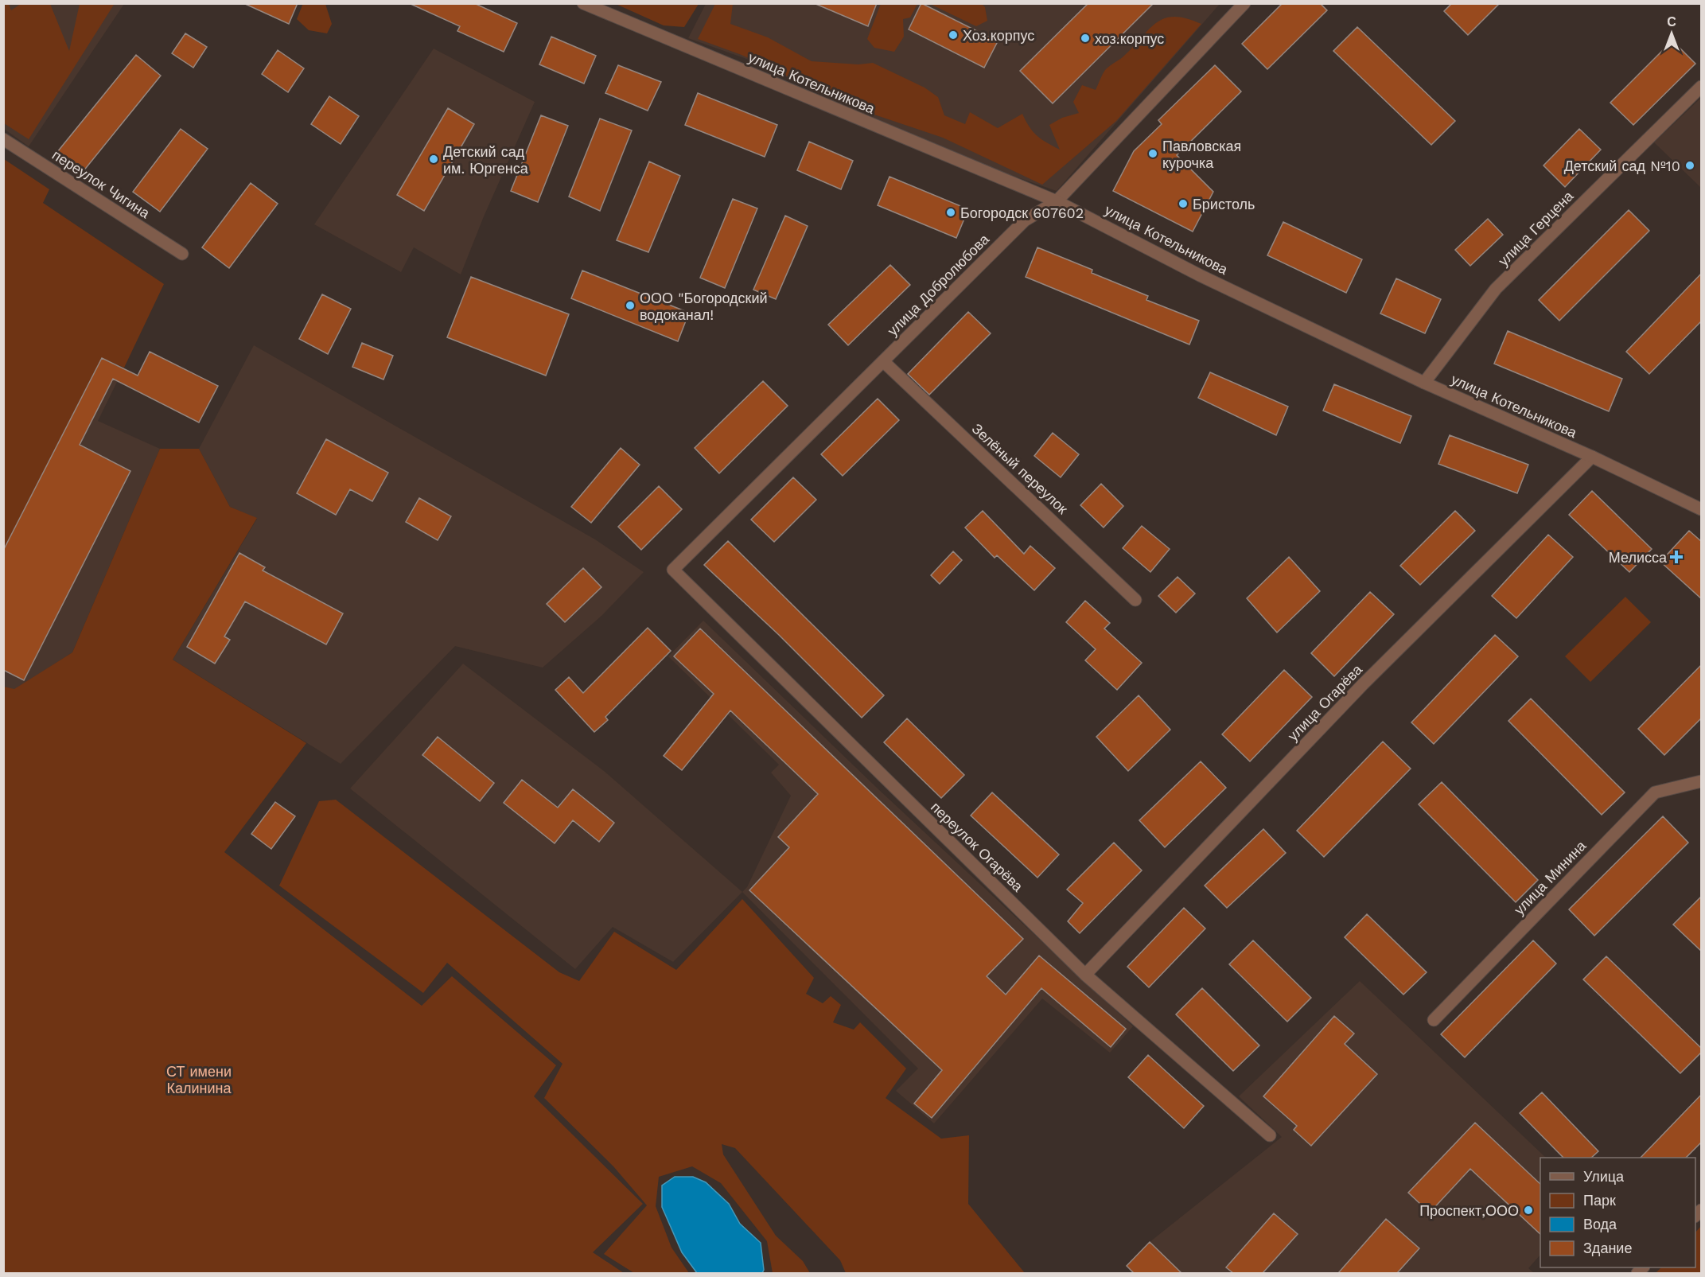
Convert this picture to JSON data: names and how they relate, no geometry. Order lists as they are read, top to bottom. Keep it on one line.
{"streets":{"street":["улица Котельникова","переулок Чигина","улица Герцена","улица Добролюбова","Зелёный переулок","улица Огарёва","переулок Огарёва","улица Минина"]},"crossings":[["улица Котельникова","улица Герцена"],["улица Котельникова","улица Добролюбова"],["улица Котельникова","улица Огарёва"],["улица Добролюбова","Зелёный переулок"],["улица Добролюбова","переулок Огарёва"],["улица Огарёва","переулок Огарёва"]],"parks":["СТ имени Калинина"],"places":{"other":["Хоз.корпус","хоз.корпус","Павловская курочка","Детский сад им. Юргенса","Детский сад №10","Бристоль","Богородск 607602","ООО \"Богородский водоканал!","Проспект,ООО"],"health":["Мелисса"]},"legend":["Улица","Парк","Вода","Здание"],"north":"top"}
